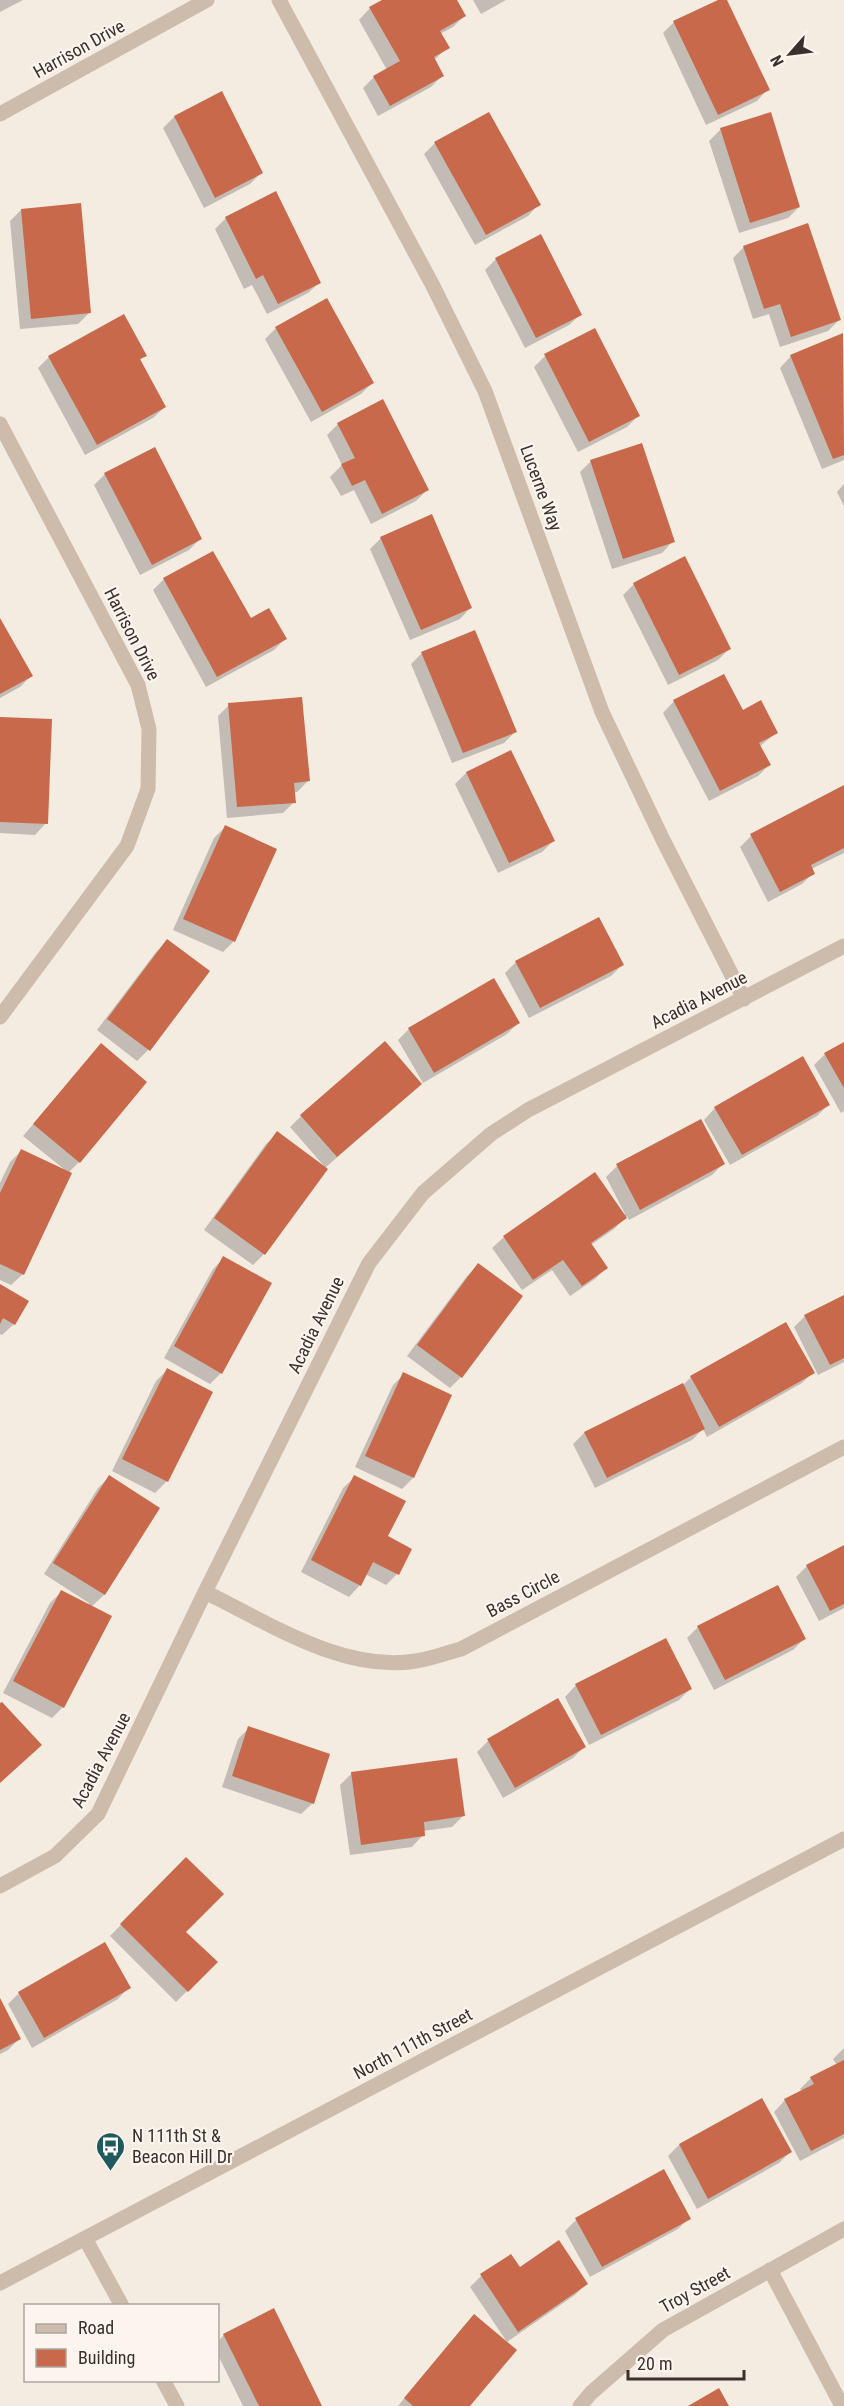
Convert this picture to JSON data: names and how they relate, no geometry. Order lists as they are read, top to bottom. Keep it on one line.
{"streets":{"street":["Harrison Drive","Lucerne Way","Acadia Avenue","Bass Circle","North 111th Street","Troy Street"]},"crossings":[["Lucerne Way","Acadia Avenue"],["Acadia Avenue","Bass Circle"]],"places":{"bus stop":["N 111th St & Beacon Hill Dr"]},"legend":["Road","Building"],"scale_bar":"20 m","north":"bottom left"}
